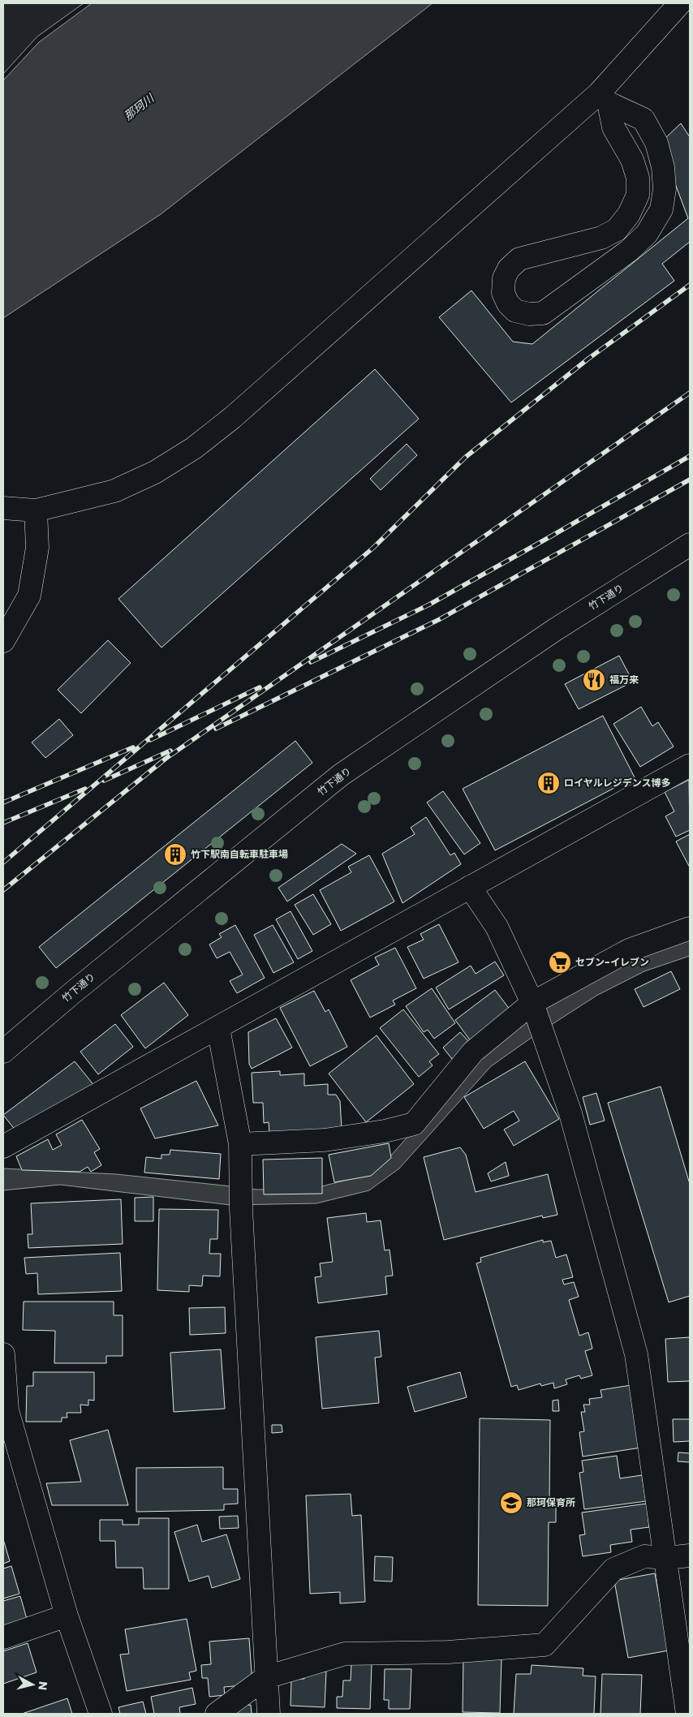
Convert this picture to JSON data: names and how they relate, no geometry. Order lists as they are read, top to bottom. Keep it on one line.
{"streets":{"street":["竹下通り"]},"water":["那珂川"],"places":{"restaurant":["福万来"],"building":["ロイヤルレジデンス博多","竹下駅南自転車駐車場"],"supermarket":["セブン-イレブン"],"school or university":["那珂保育所"]},"north":"right"}
